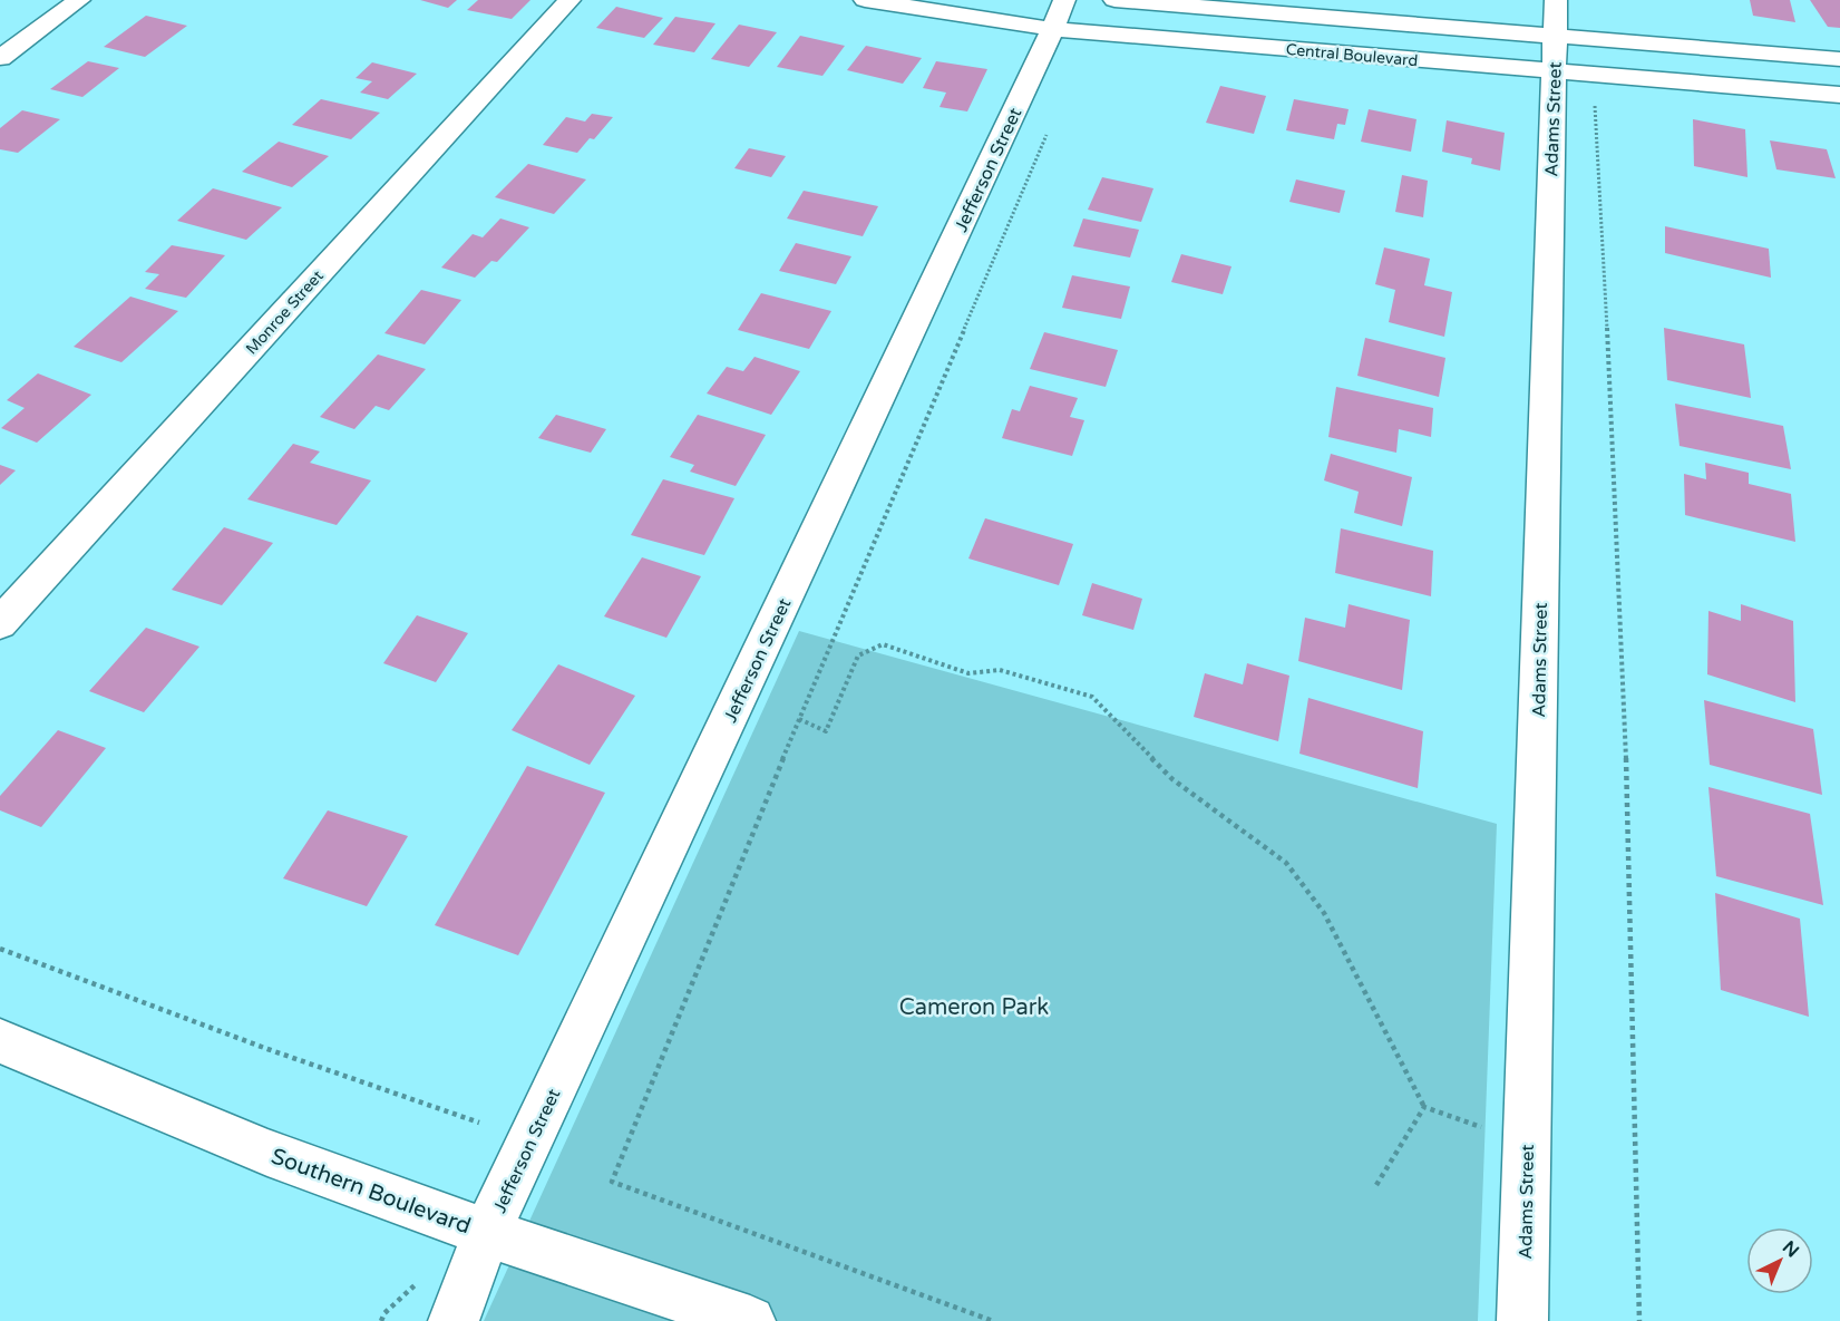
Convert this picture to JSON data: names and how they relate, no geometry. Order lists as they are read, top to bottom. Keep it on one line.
{"streets":{"street":["Central Boulevard","Adams Street","Jefferson Street","Monroe Street","Southern Boulevard"]},"crossings":[["Central Boulevard","Adams Street"],["Central Boulevard","Jefferson Street"],["Jefferson Street","Southern Boulevard"]],"parks":["Cameron Park"],"north":"top right"}
